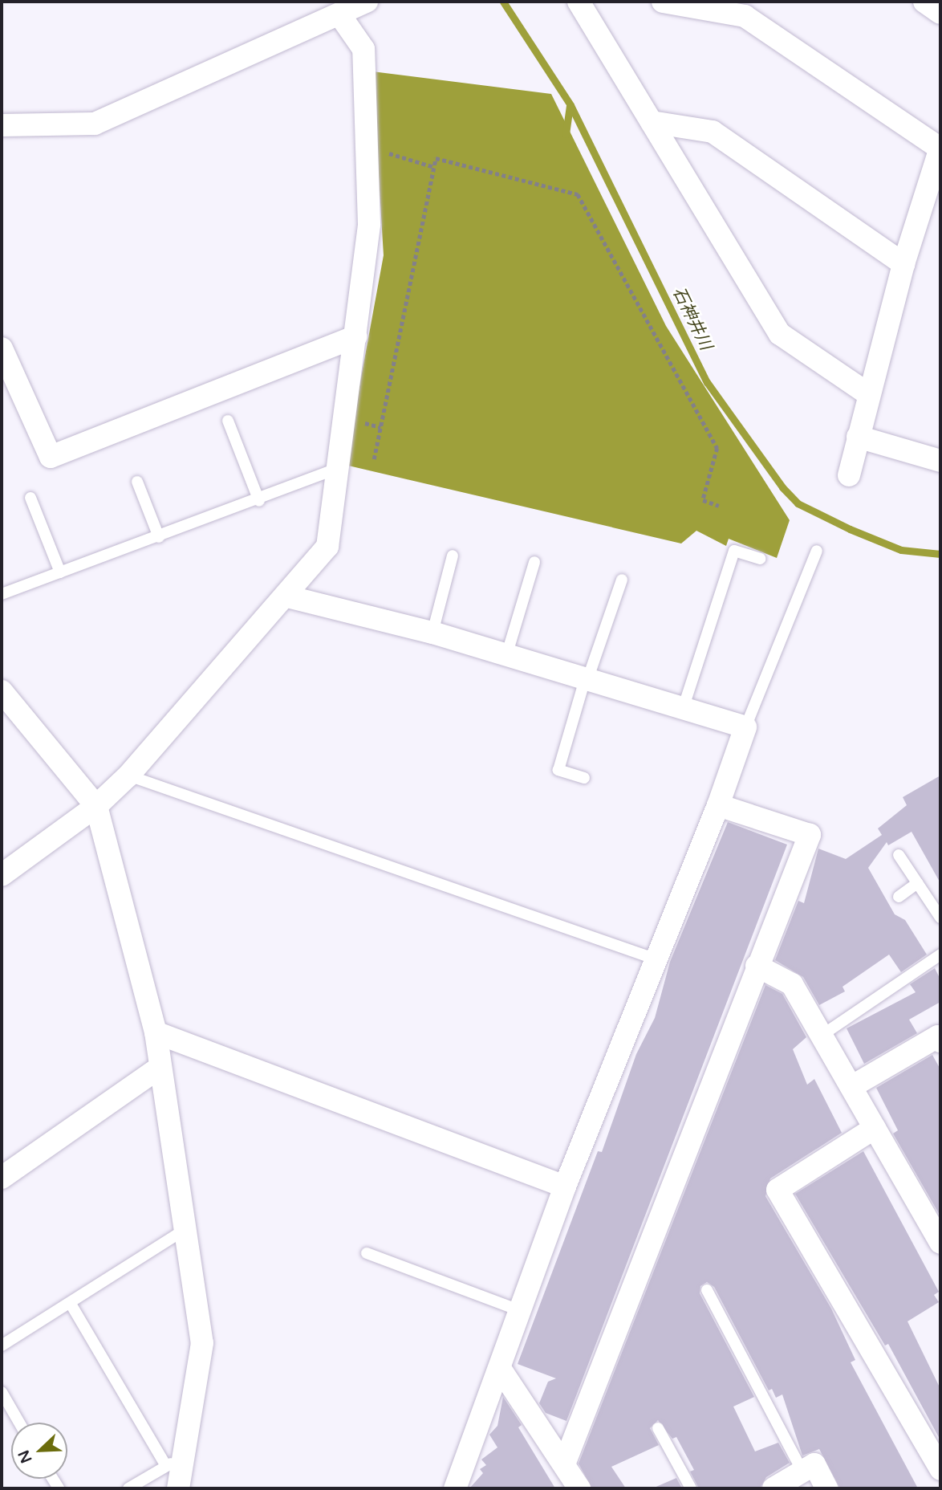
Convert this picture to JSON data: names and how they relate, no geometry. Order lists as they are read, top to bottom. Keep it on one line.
{"water":["石神井川"],"north":"bottom left"}
